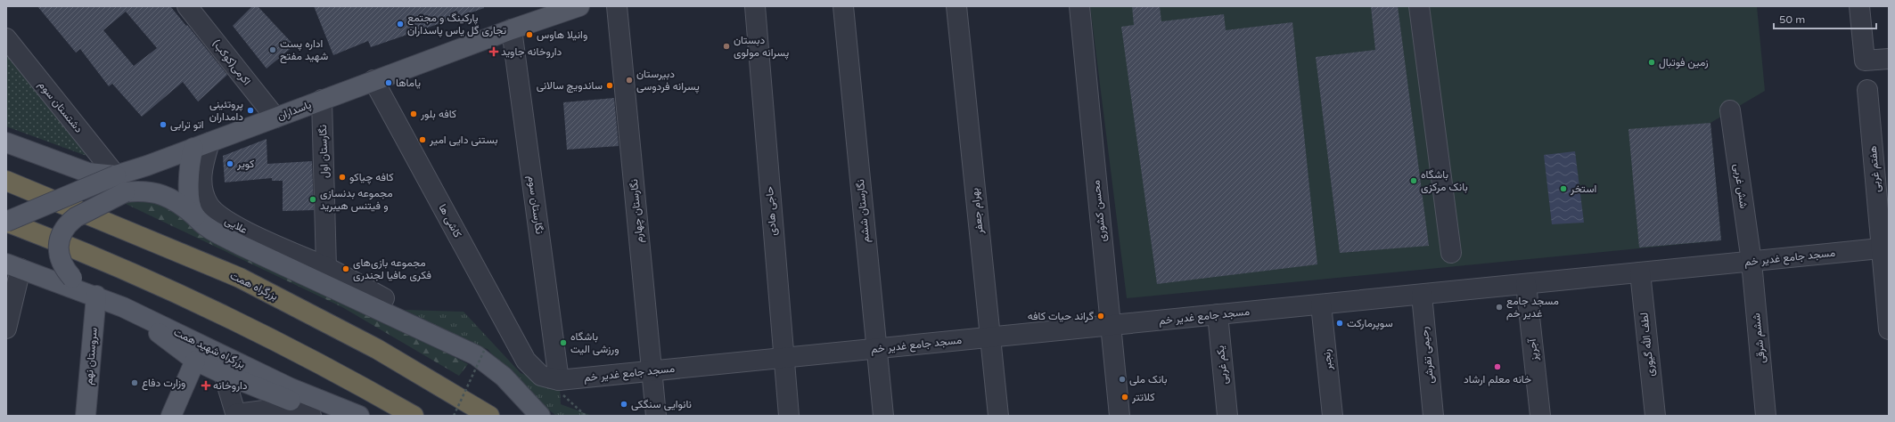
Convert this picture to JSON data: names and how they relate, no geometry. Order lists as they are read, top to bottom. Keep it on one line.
{"streets":{"highway":["بزرگراه همت"],"main road":["پاسداران","بزرگراه شهید همت","سروستان نهم"],"street":["اکرمی(کوکب)","دشتستان سوم","نگارستان اول","هفتم غربی","شش غربی","نگارستان سوم","نگارستان چهارم","حاجی هادی","نگارستان ششم","بهرام جعفر","محسن کشوری","کاشی ها","علایی","مسجد جامع غدیر خم","ششم شرقی","لطف الله گیوری","آجرپز","رحیمی تفرشی","رنجبر","یکم غربی"]},"crossings":[["اکرمی(کوکب)","پاسداران"],["دشتستان سوم","پاسداران"],["پاسداران","نگارستان اول"],["پاسداران","نگارستان سوم"],["پاسداران","کاشی ها"],["پاسداران","علایی"],["نگارستان اول","علایی"],["هفتم غربی","مسجد جامع غدیر خم"],["شش غربی","مسجد جامع غدیر خم"],["شش غربی","ششم شرقی"],["نگارستان سوم","مسجد جامع غدیر خم"],["نگارستان چهارم","مسجد جامع غدیر خم"],["حاجی هادی","مسجد جامع غدیر خم"],["نگارستان ششم","مسجد جامع غدیر خم"],["بهرام جعفر","مسجد جامع غدیر خم"],["محسن کشوری","مسجد جامع غدیر خم"],["کاشی ها","مسجد جامع غدیر خم"],["مسجد جامع غدیر خم","ششم شرقی"],["مسجد جامع غدیر خم","لطف الله گیوری"],["مسجد جامع غدیر خم","آجرپز"],["مسجد جامع غدیر خم","رحیمی تفرشی"],["مسجد جامع غدیر خم","رنجبر"],["مسجد جامع غدیر خم","یکم غربی"],["بزرگراه شهید همت","سروستان نهم"]],"places":{"other":["پارکینگ و مجتمع تجاری گل یاس پاسداران","وانیلا هاوس","دبستان پسرانه مولوی","اداره پست شهید مفتح","زمین فوتبال","دبیرستان پسرانه فردوسی","یاماها","ساندویچ سالانی","پروتئینی دامداران","کافه بلور","اتو ترابی","بستنی دایی امیر","کویر","کافه چیاکو","باشگاه بانک مرکزی","استخر","مجموعه بدنسازی و فیتنس هیبرید","مجموعه بازی‌های فکری مافیا لجندری","مسجد جامع غدیر خم","گراند حیات کافه","سوپرمارکت","باشگاه ورزشی الیت","خانه معلم ارشاد","بانک ملی","وزارت دفاع","کلاتتر","نانوایی سنگکی"],"health":["داروخانه جاوید","داروخانه"]},"scale_bar":"50 m"}
